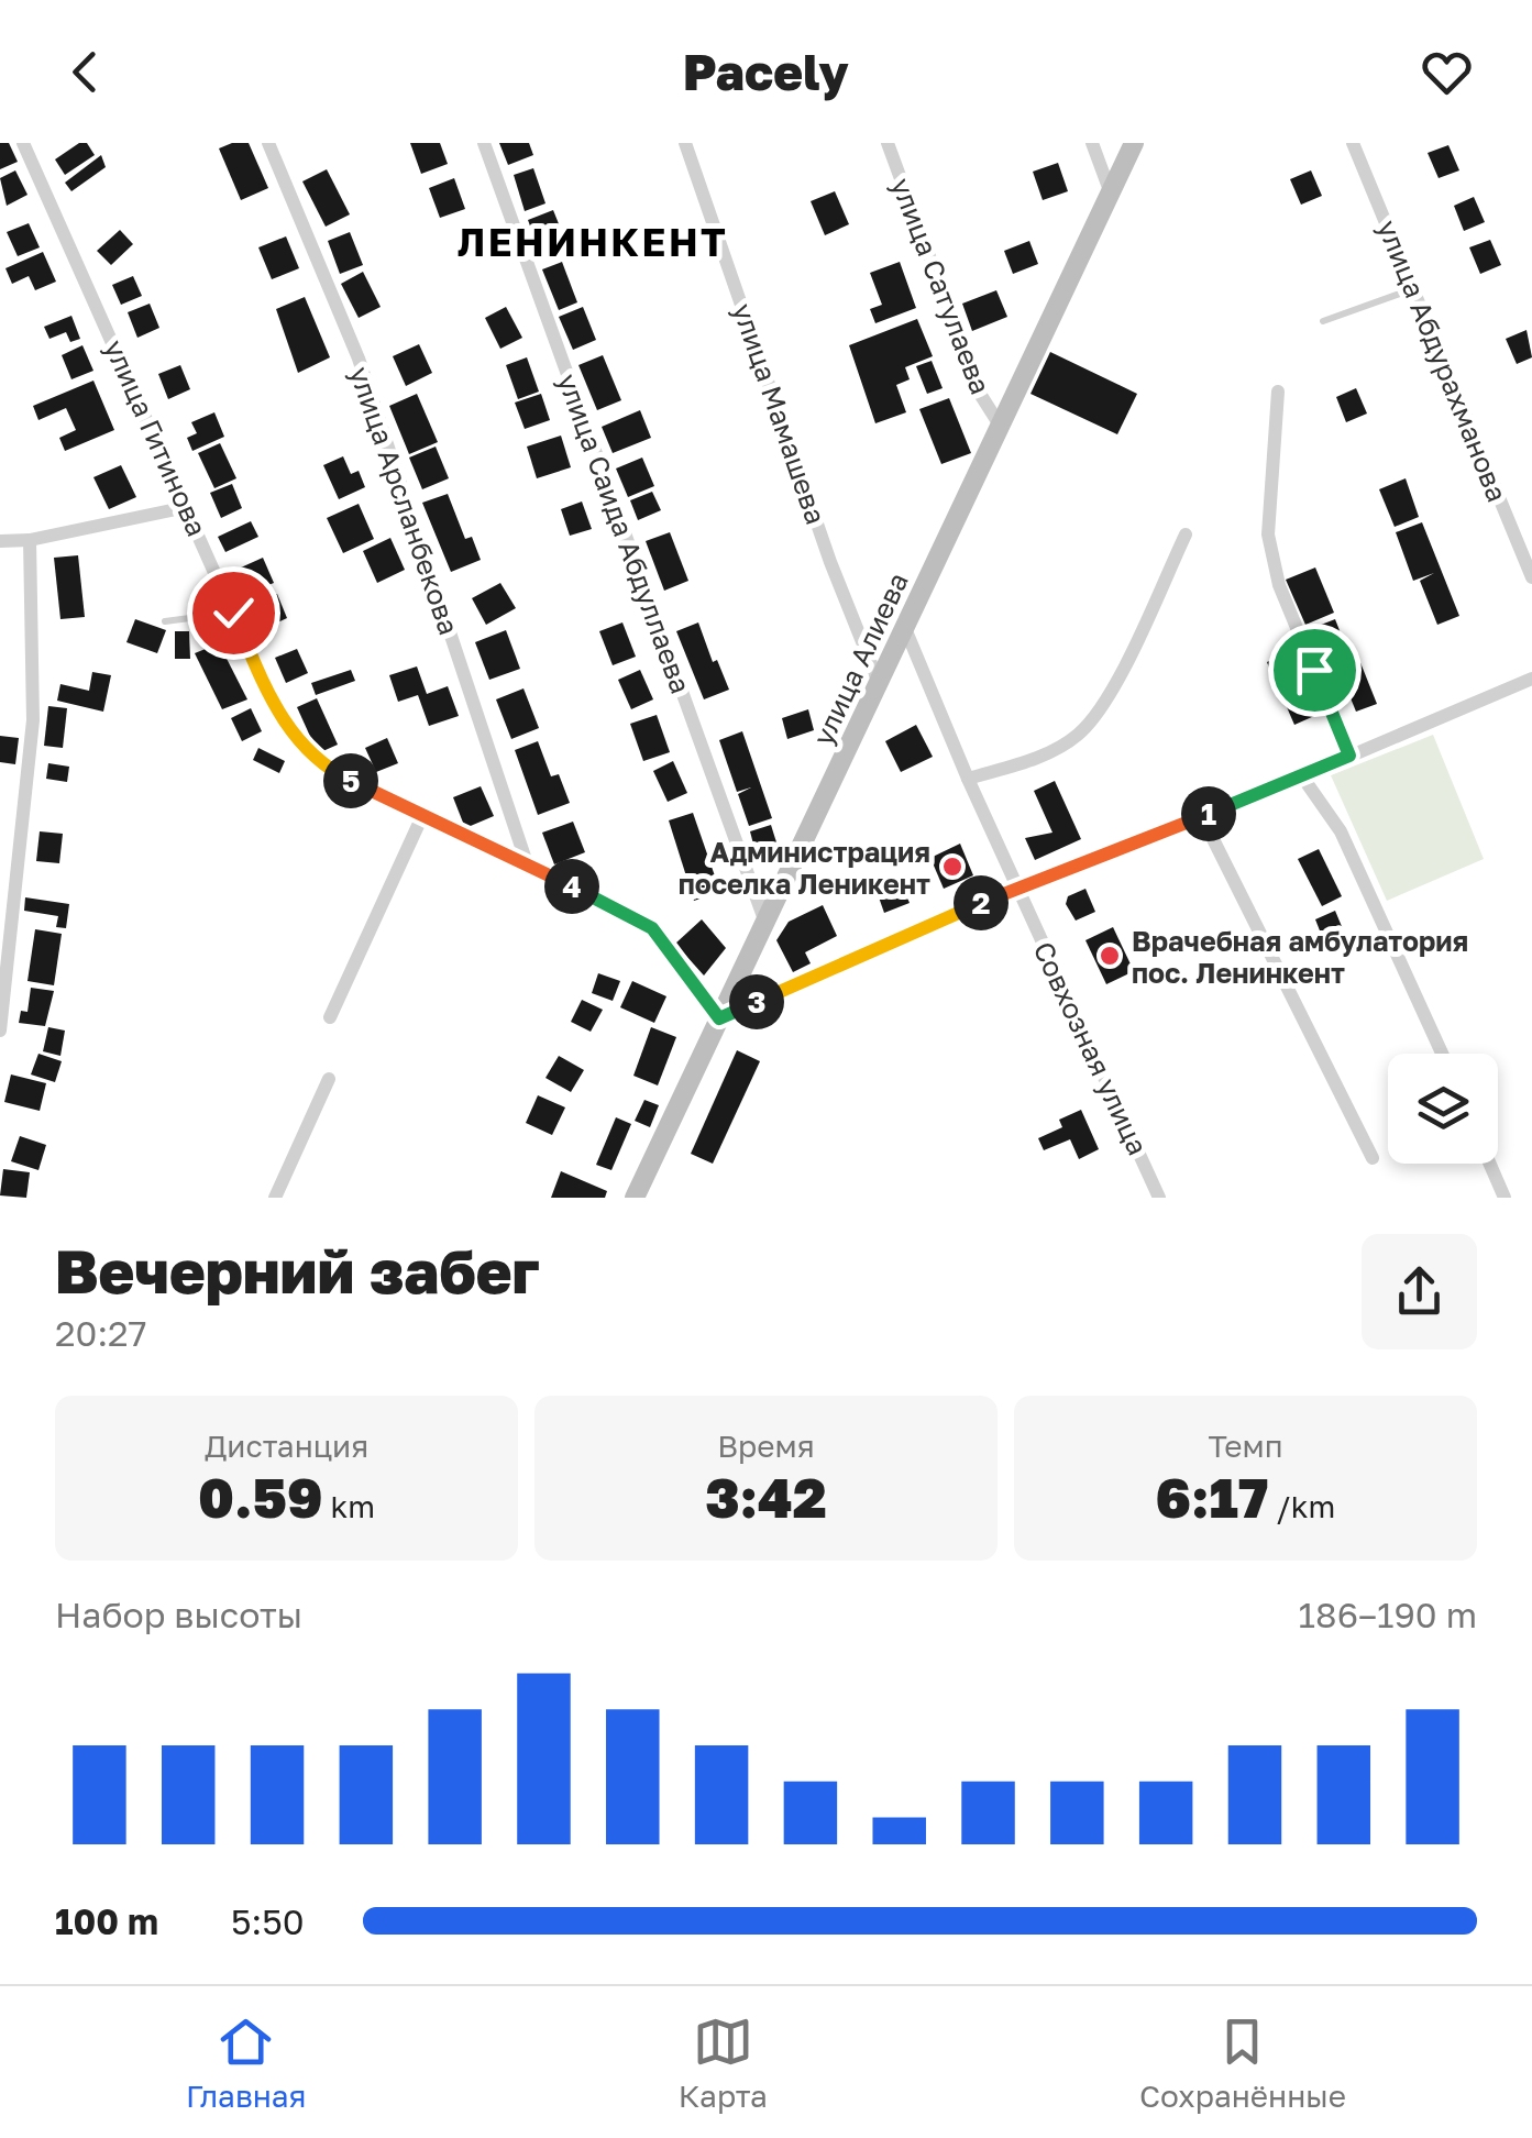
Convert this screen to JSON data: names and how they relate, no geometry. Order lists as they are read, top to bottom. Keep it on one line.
{"streets":{"street":["улица Сатулаева","улица Абдурахманова","улица Мамашева","улица Гитинова","улица Арсланбекова","улица Саида Абдуллаева","улица Алиева","Совхозная улица"]},"crossings":[["улица Сатулаева","улица Алиева"],["улица Мамашева","улица Алиева"],["улица Гитинова","улица Арсланбекова"],["улица Гитинова","улица Алиева"],["улица Саида Абдуллаева","улица Алиева"],["улица Алиева","Совхозная улица"]],"districts":["ЛЕНИНКЕНТ"],"places":["Администрация поселка Леникент","Врачебная амбулатория пос. Ленинкент"],"page":{"header":"Pacely","pins":["5","1","4","2","3"],"heading":["Вечерний забег","20:27"],"stats":[["Дистанция","0.59 km"],["Время","3:42"],["Темп","6:17 /km"]],"chart":["Набор высоты","186–190 m"],"list":[{"name":"100 m","note":"5:50"}],"tabs":["Главная","Карта","Сохранённые"]}}
